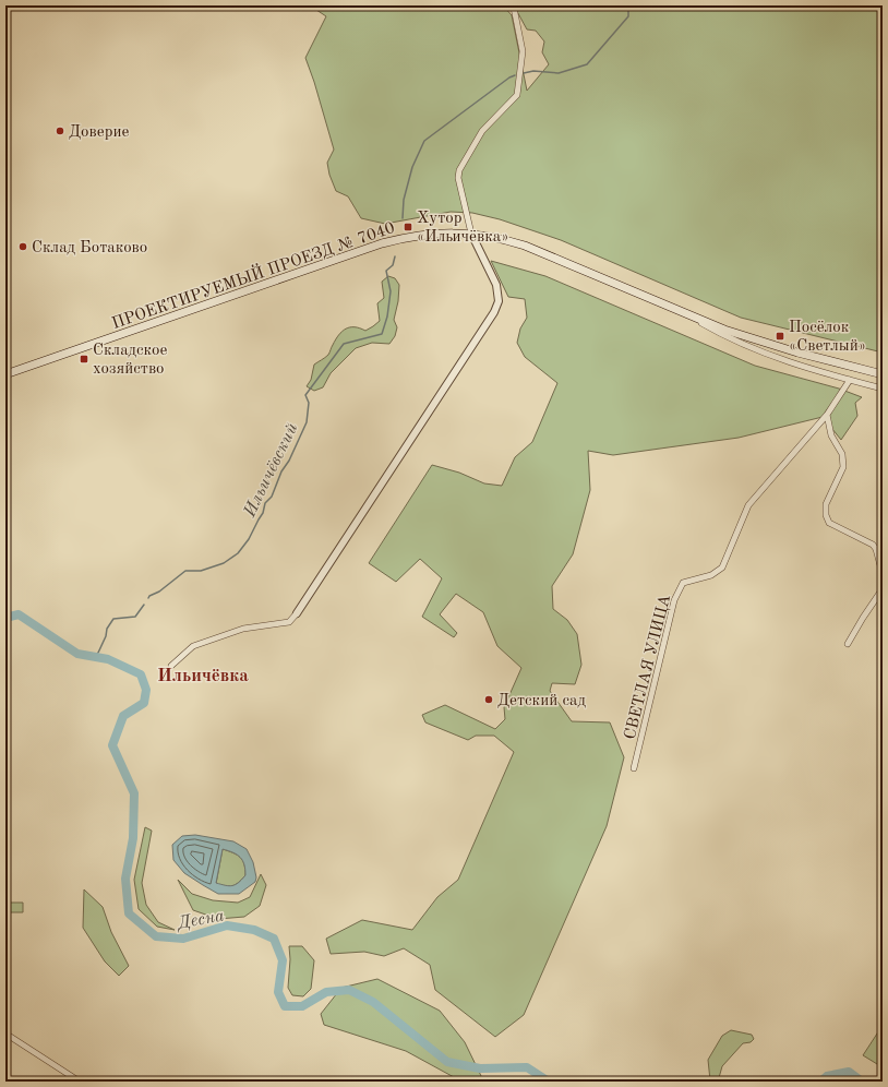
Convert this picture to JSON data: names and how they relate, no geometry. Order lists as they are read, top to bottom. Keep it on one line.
{"streets":{"main road":["ПРОЕКТИРУЕМЫЙ ПРОЕЗД № 7040"],"street":["СВЕТЛАЯ УЛИЦА"]},"districts":["Ильичёвка"],"water":["Ильичёвский","Десна"],"places":{"other":["Доверие","Склад Ботаково","Детский сад"],"transit":["Хутор «Ильичёвка»","Посёлок «Светлый»","Складское хозяйство"]}}
